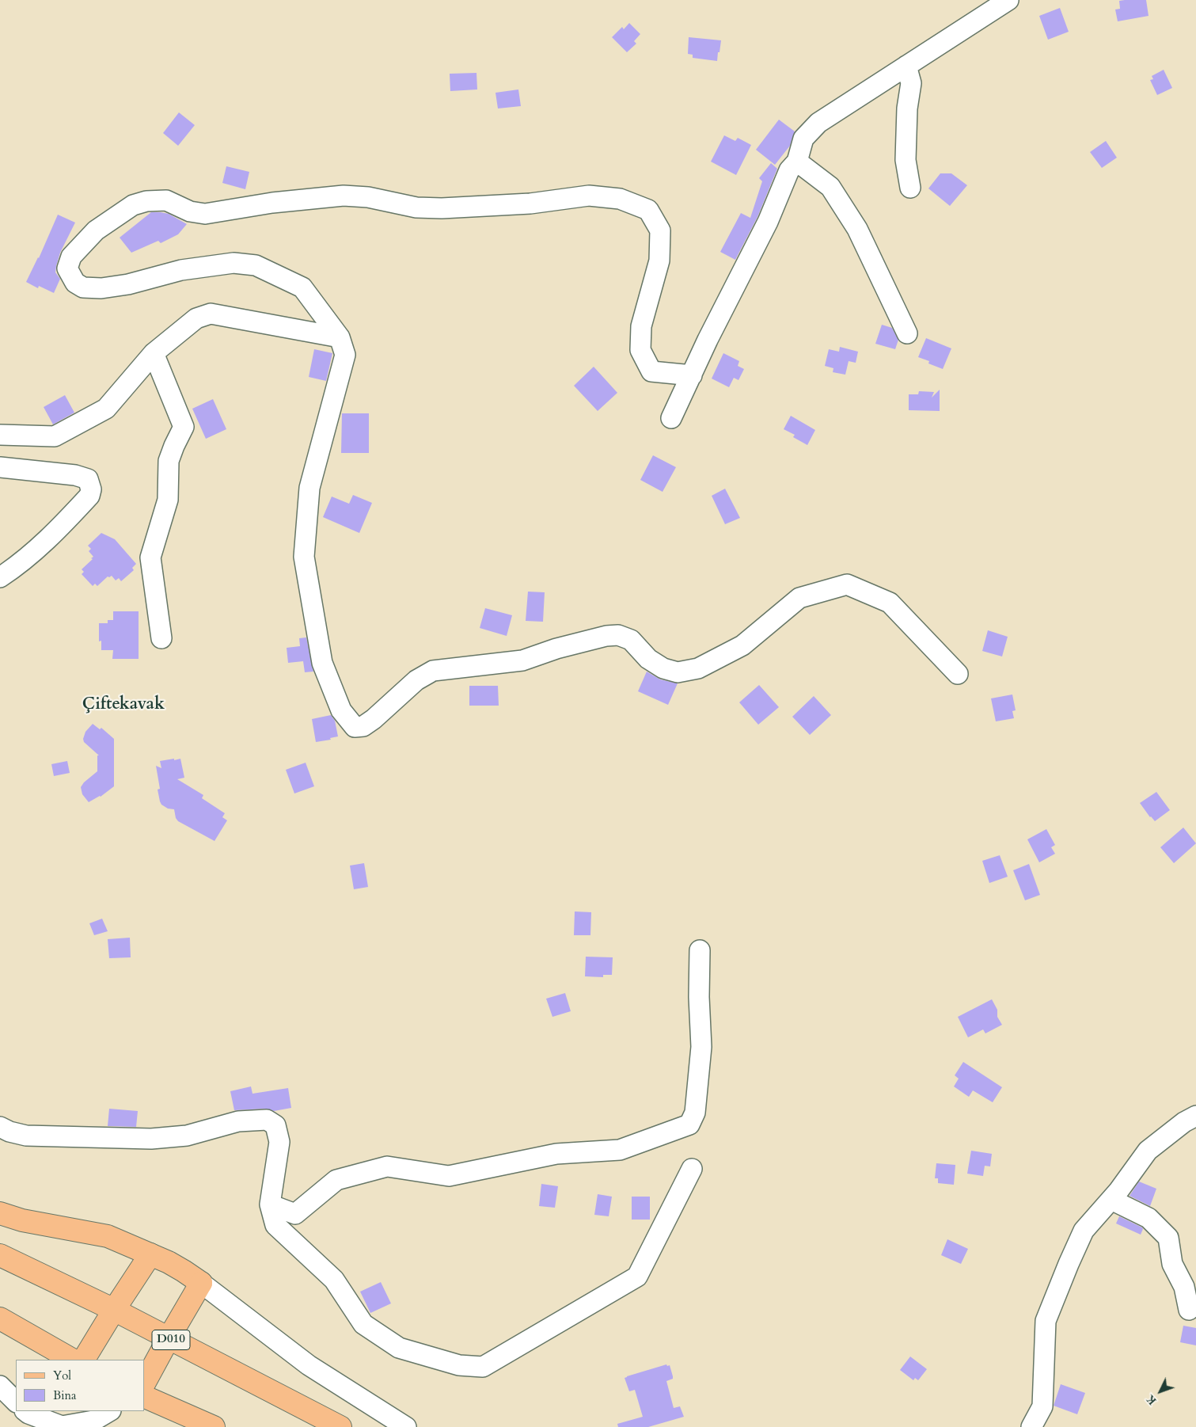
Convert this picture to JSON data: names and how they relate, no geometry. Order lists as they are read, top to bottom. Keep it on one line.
{"streets":{"main road":["D010"]},"districts":["Çiftekavak"],"legend":["Yol","Bina"],"north":"bottom left"}
